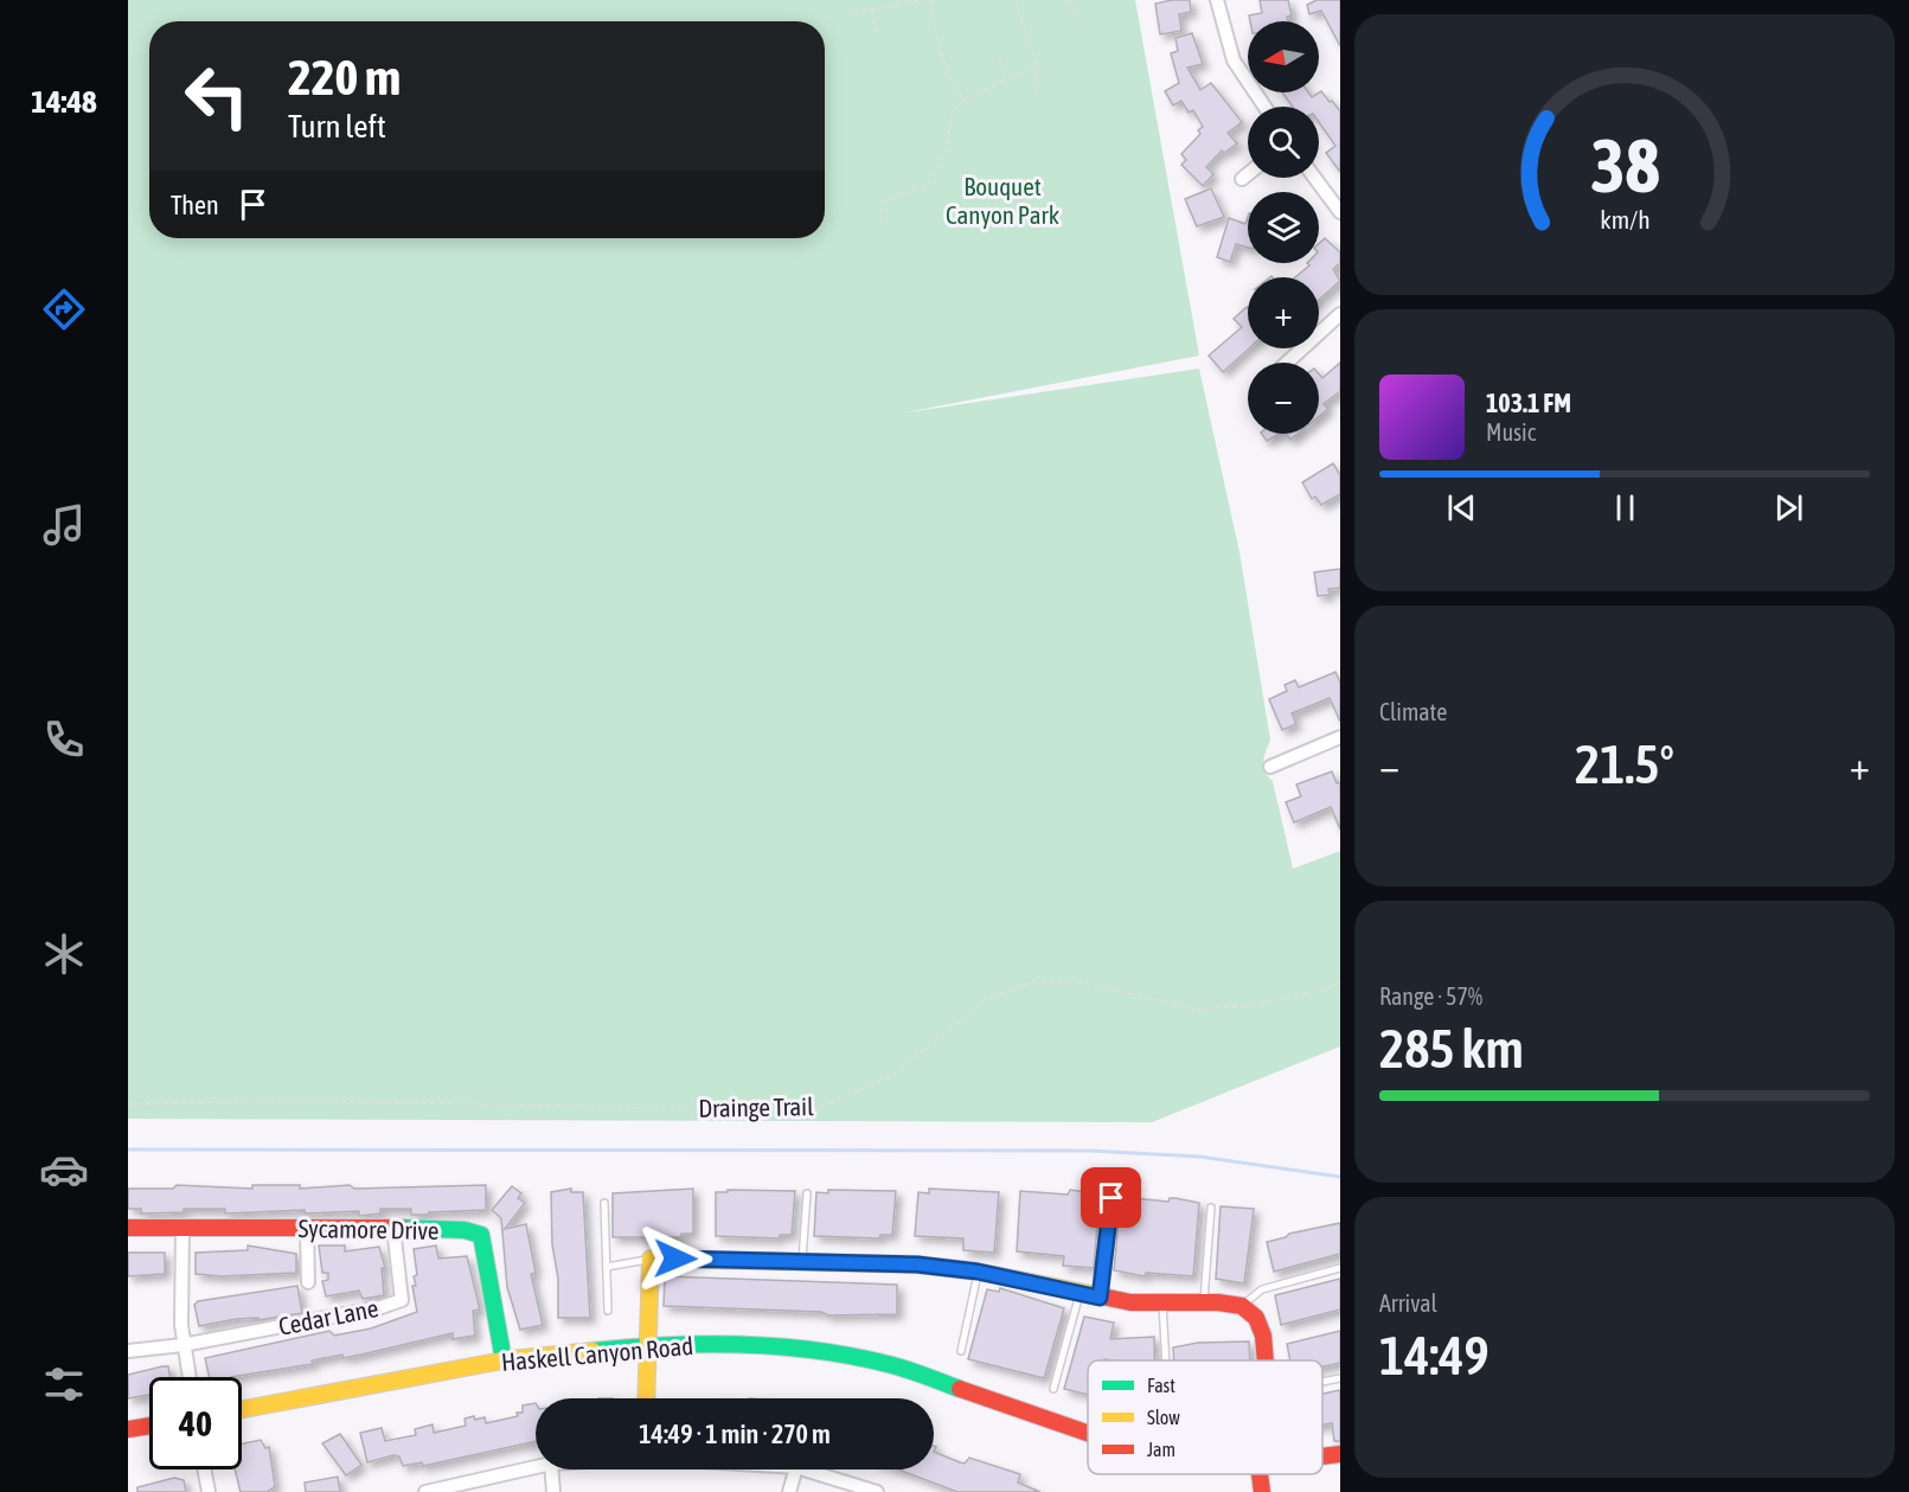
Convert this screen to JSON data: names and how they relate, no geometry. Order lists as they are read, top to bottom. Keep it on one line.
{"streets":{"street":["Sycamore Drive","Cedar Lane","Haskell Canyon Road"],"path":["Drainge Trail"]},"crossings":[["Sycamore Drive","Cedar Lane"],["Sycamore Drive","Haskell Canyon Road"]],"parks":["Bouquet Canyon Park"],"legend":["Fast","Slow","Jam"],"north":"left","page":{"tabs":"14:48","map_buttons":["+","−"],"turn":["220 m","Turn left"],"then":"Then","song":["103.1 FM","Music"],"tile":["Climate",["Range · 57%","285 km"],["Arrival","14:49"]],"heat":["−","21.5°","+"],"limit":"40","trip":"14:49 · 1 min · 270 m","gauge":["38","km/h"]}}
